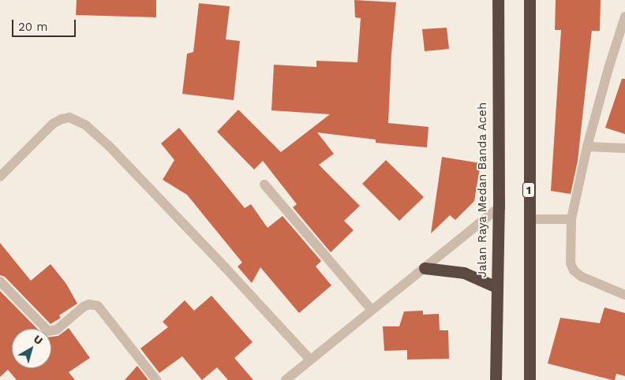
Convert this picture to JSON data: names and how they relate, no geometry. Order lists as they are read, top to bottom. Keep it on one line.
{"streets":{"highway":["Jalan Raya Medan Banda Aceh","1"]},"scale_bar":"20 m","north":"top right"}
